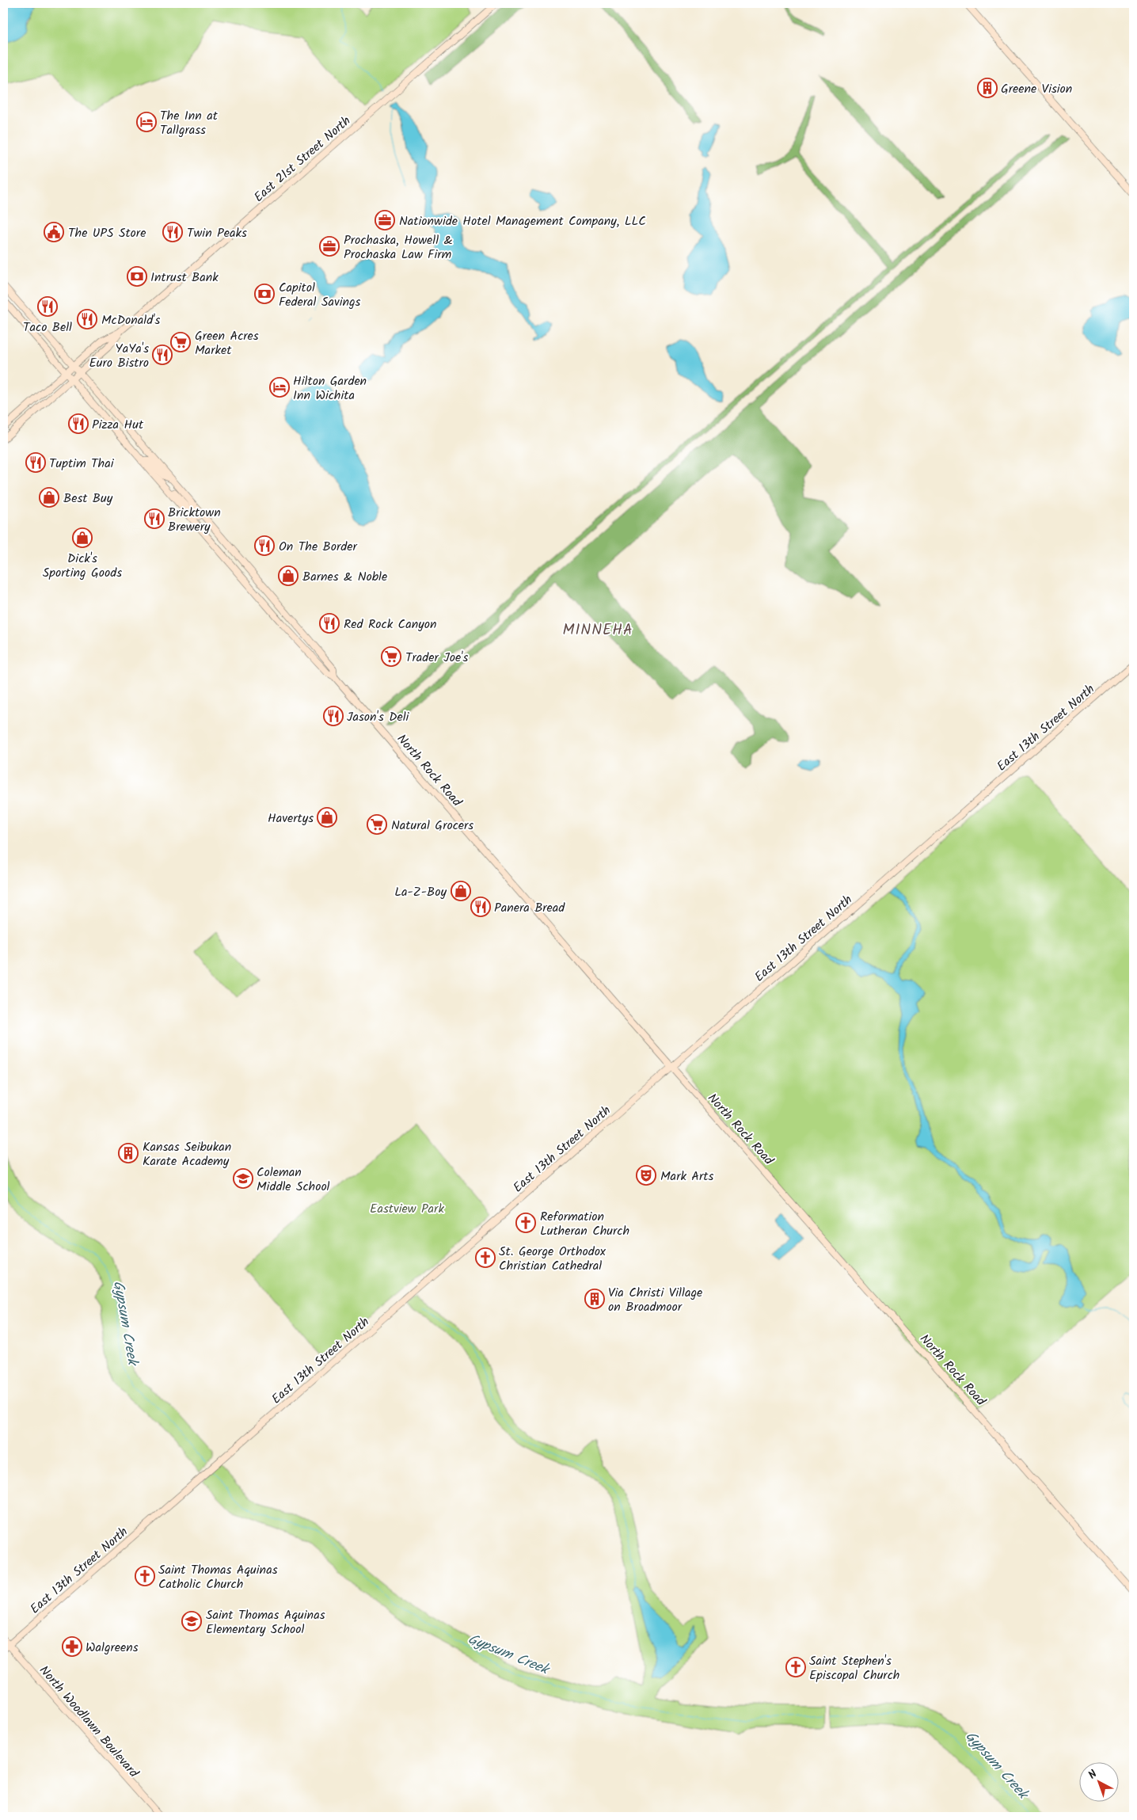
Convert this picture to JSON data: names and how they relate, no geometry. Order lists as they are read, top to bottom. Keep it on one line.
{"streets":{"main road":["East 21st Street North","East 13th Street North","North Rock Road","North Woodlawn Boulevard"]},"crossings":[["East 21st Street North","North Rock Road"],["East 13th Street North","North Rock Road"],["East 13th Street North","North Woodlawn Boulevard"]],"districts":["MINNEHA"],"water":["Gypsum Creek"],"parks":["Eastview Park"],"places":{"building":["Greene Vision","Kansas Seibukan Karate Academy","Via Christi Village on Broadmoor"],"hotel":["The Inn at Tallgrass","Hilton Garden Inn Wichita"],"office":["Nationwide Hotel Management Company, LLC","Prochaska, Howell & Prochaska Law Firm"],"public building":["The UPS Store"],"restaurant":["Twin Peaks","Taco Bell","McDonald's","YaYa's Euro Bistro","Pizza Hut","Tuptim Thai","Bricktown Brewery","On The Border","Red Rock Canyon","Jason's Deli","Panera Bread"],"bank":["Intrust Bank","Capitol Federal Savings"],"supermarket":["Green Acres Market","Trader Joe's","Natural Grocers"],"shop":["Best Buy","Dick's Sporting Goods","Barnes & Noble","Havertys","La-Z-Boy"],"theatre":["Mark Arts"],"school or university":["Coleman Middle School","Saint Thomas Aquinas Elementary School"],"church":["Reformation Lutheran Church","St. George Orthodox Christian Cathedral","Saint Thomas Aquinas Catholic Church","Saint Stephen's Episcopal Church"],"pharmacy":["Walgreens"]},"north":"top left"}
